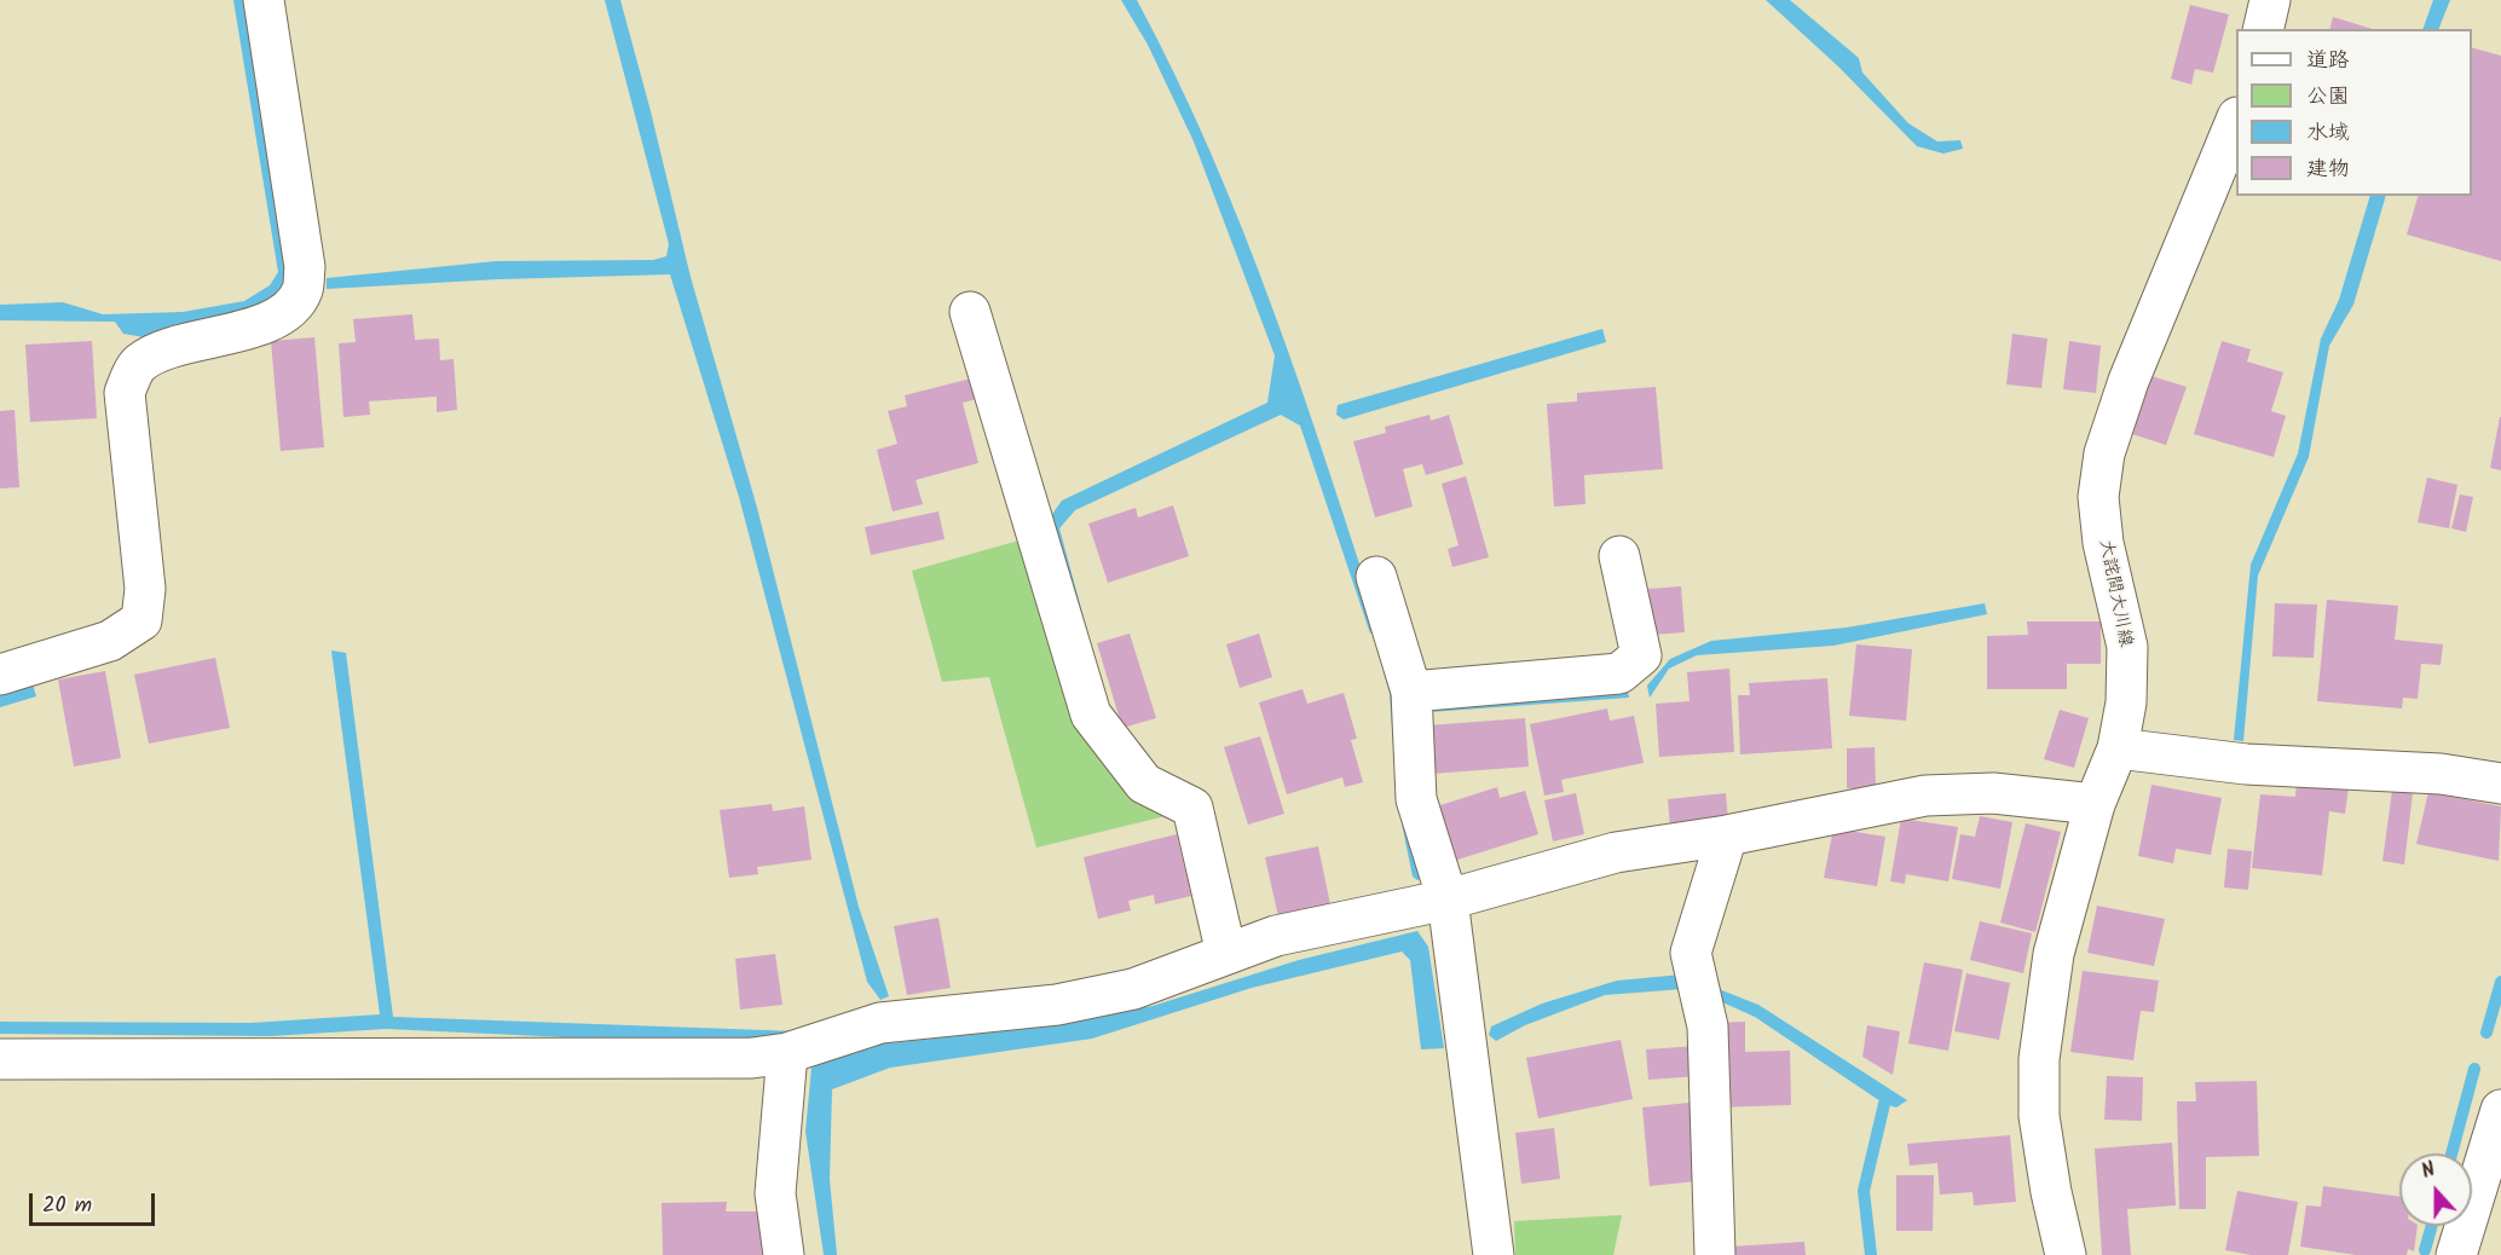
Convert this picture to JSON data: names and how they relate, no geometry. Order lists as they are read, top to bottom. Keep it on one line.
{"streets":{"street":["大詫間大川線"]},"legend":["道路","公園","水域","建物"],"scale_bar":"20 m","north":"top"}
